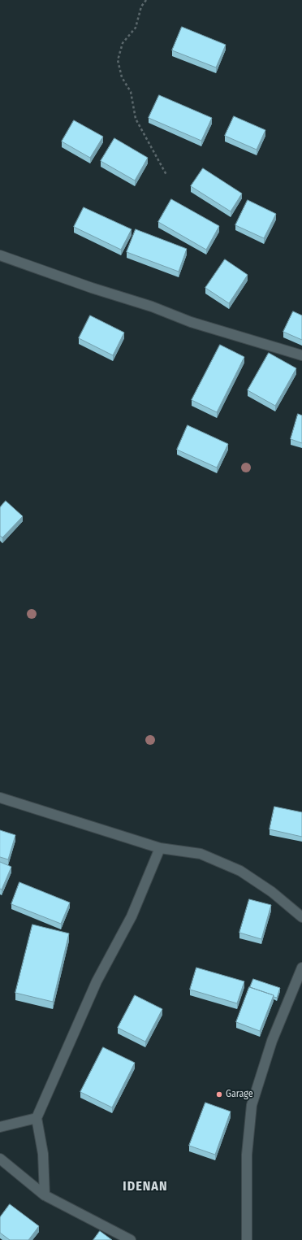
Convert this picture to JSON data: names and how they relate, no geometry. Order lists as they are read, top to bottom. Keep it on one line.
{"districts":["IDENAN"],"places":["Garage"]}
